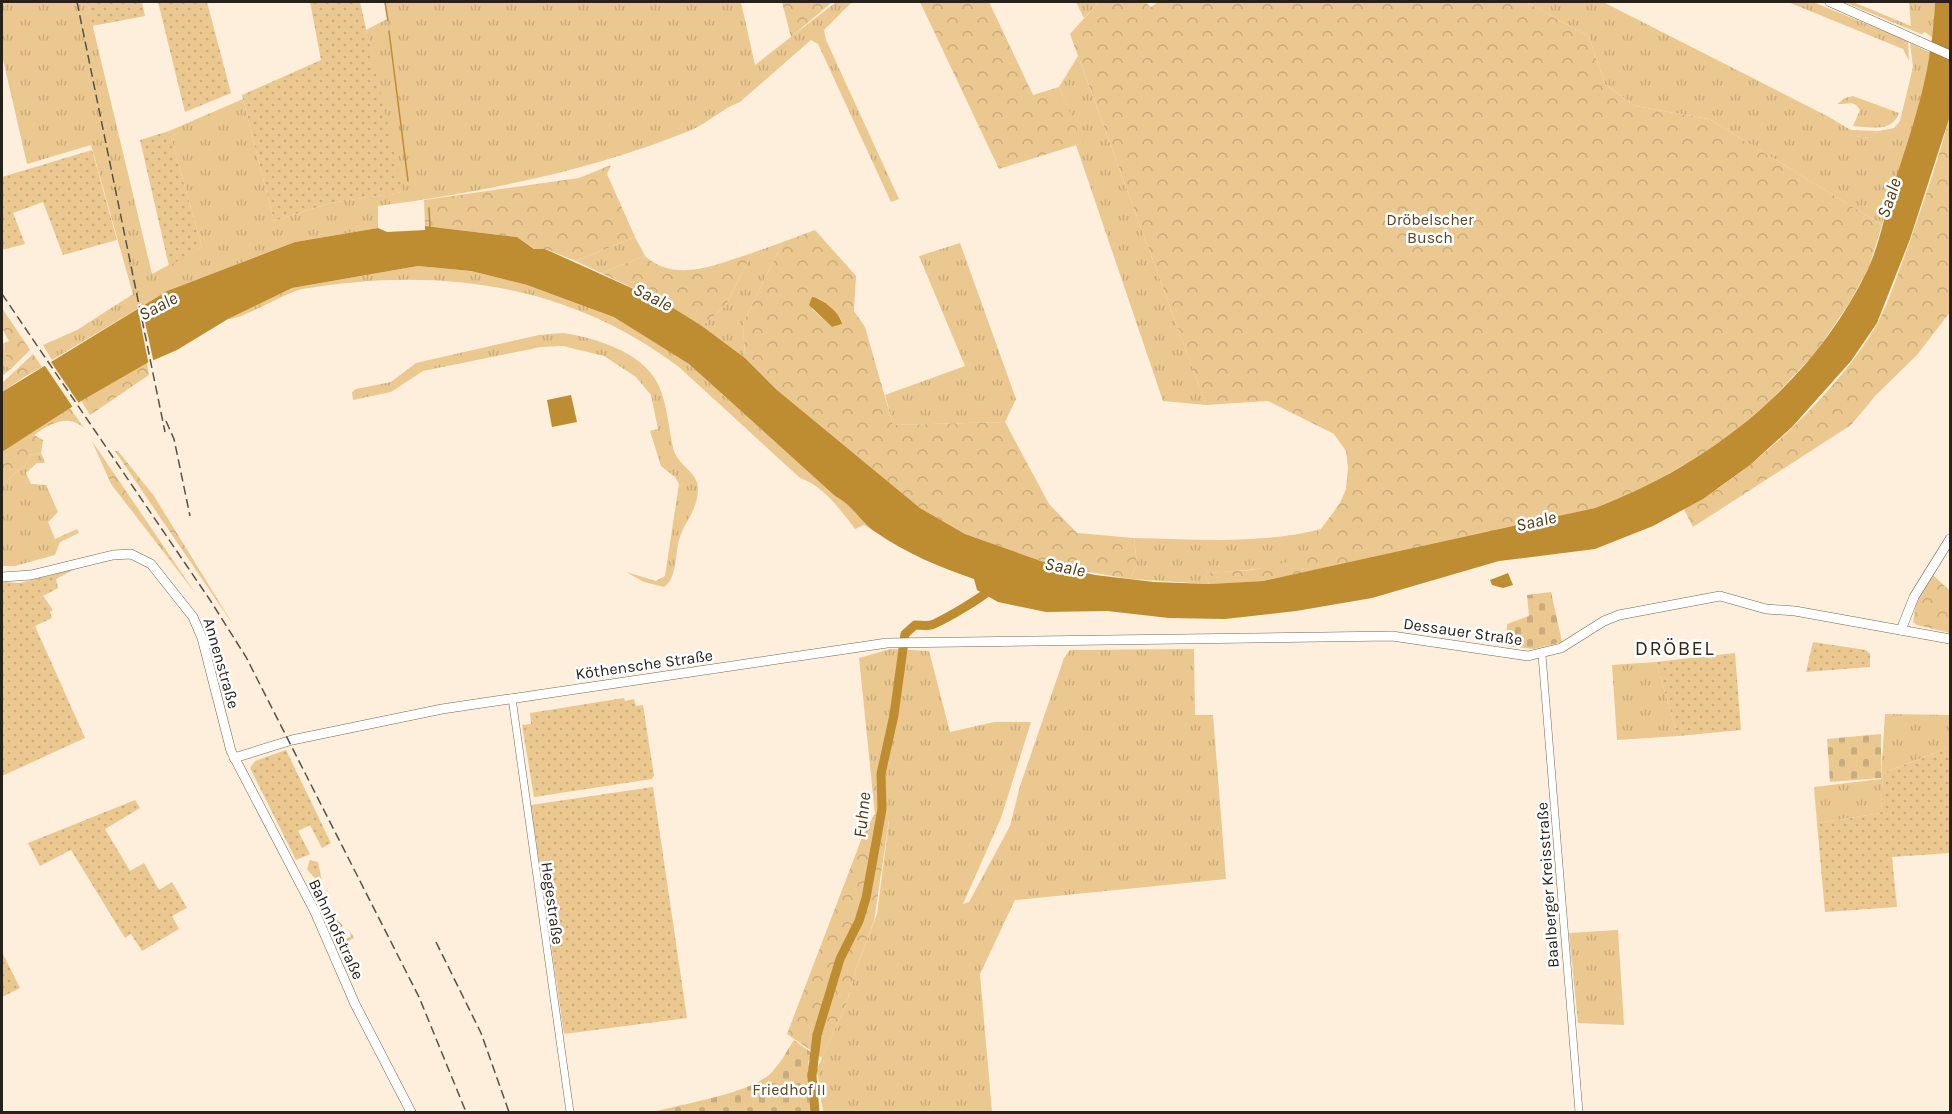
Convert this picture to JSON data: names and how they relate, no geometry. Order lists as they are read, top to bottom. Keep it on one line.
{"streets":{"main road":["Dessauer Straße","Annenstraße","Köthensche Straße","Bahnhofstraße"],"street":["Baalberger Kreisstraße","Hegestraße"]},"crossings":[["Dessauer Straße","Köthensche Straße"],["Dessauer Straße","Baalberger Kreisstraße"],["Annenstraße","Köthensche Straße"],["Annenstraße","Bahnhofstraße"],["Köthensche Straße","Hegestraße"],["Köthensche Straße","Bahnhofstraße"]],"districts":["DRÖBEL"],"water":["Saale","Fuhne"],"parks":["Dröbelscher Busch","Friedhof II"]}
